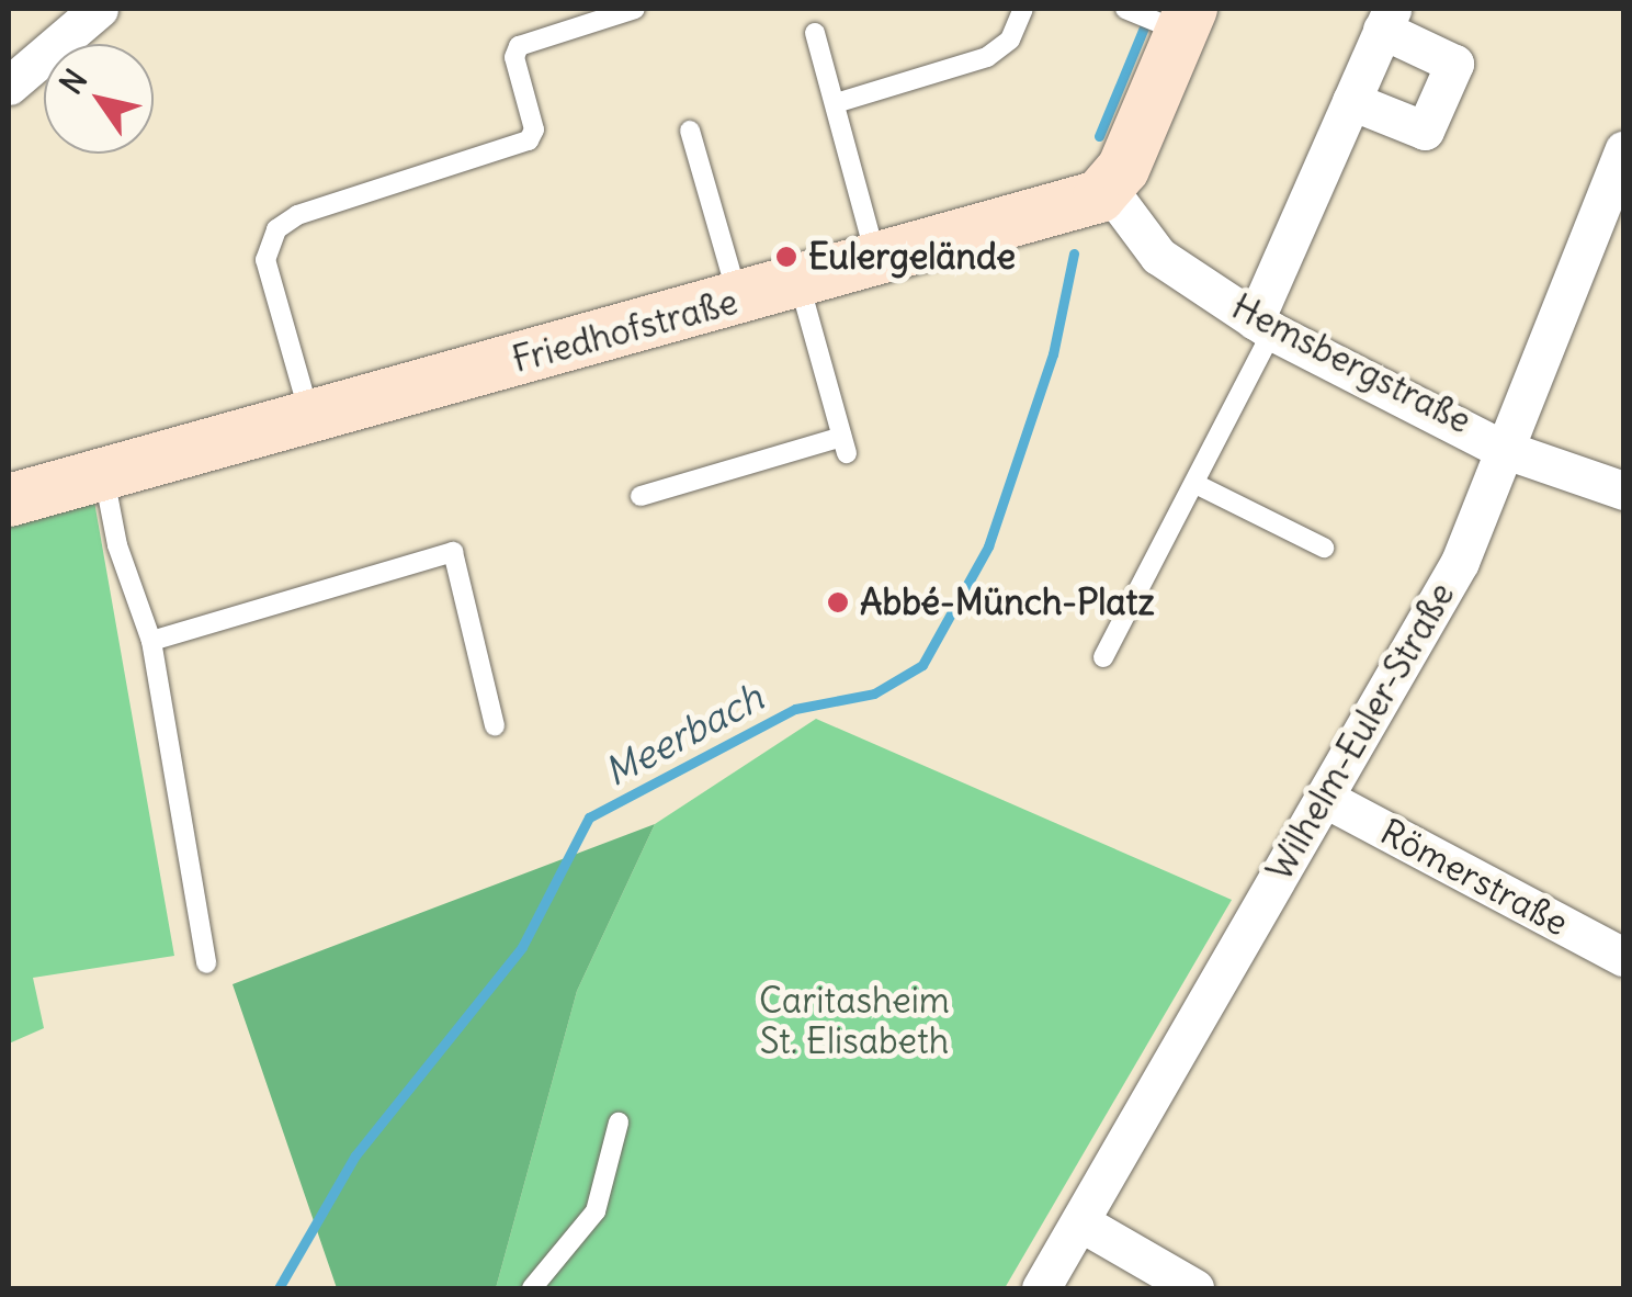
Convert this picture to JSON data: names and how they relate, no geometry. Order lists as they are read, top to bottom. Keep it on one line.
{"streets":{"street":["Friedhofstraße","Hemsbergstraße","Wilhelm-Euler-Straße","Römerstraße"]},"crossings":[["Friedhofstraße","Hemsbergstraße"],["Hemsbergstraße","Wilhelm-Euler-Straße"],["Wilhelm-Euler-Straße","Römerstraße"]],"water":["Meerbach"],"parks":["Caritasheim St. Elisabeth"],"places":["Eulergelände","Abbé-Münch-Platz"],"north":"top left"}
